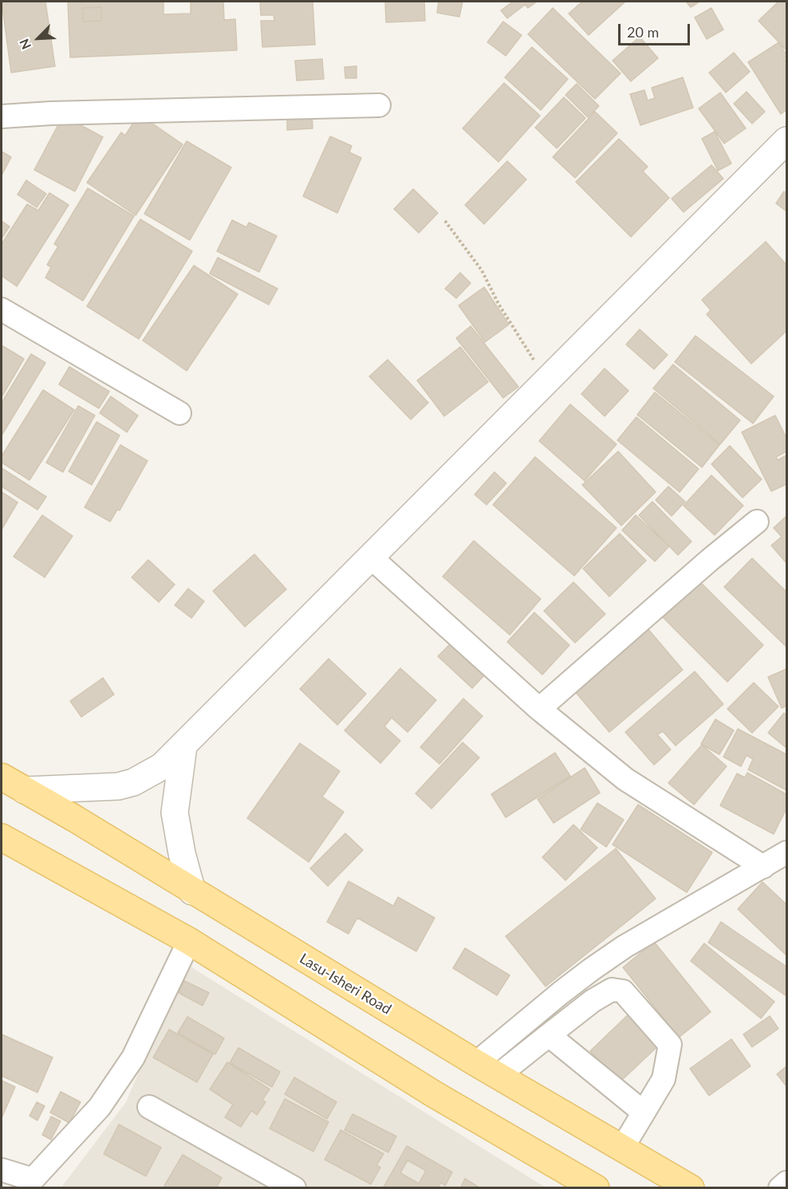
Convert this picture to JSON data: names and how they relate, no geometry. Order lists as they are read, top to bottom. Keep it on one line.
{"streets":{"main road":["Lasu-Isheri Road"]},"scale_bar":"20 m","north":"bottom left"}
